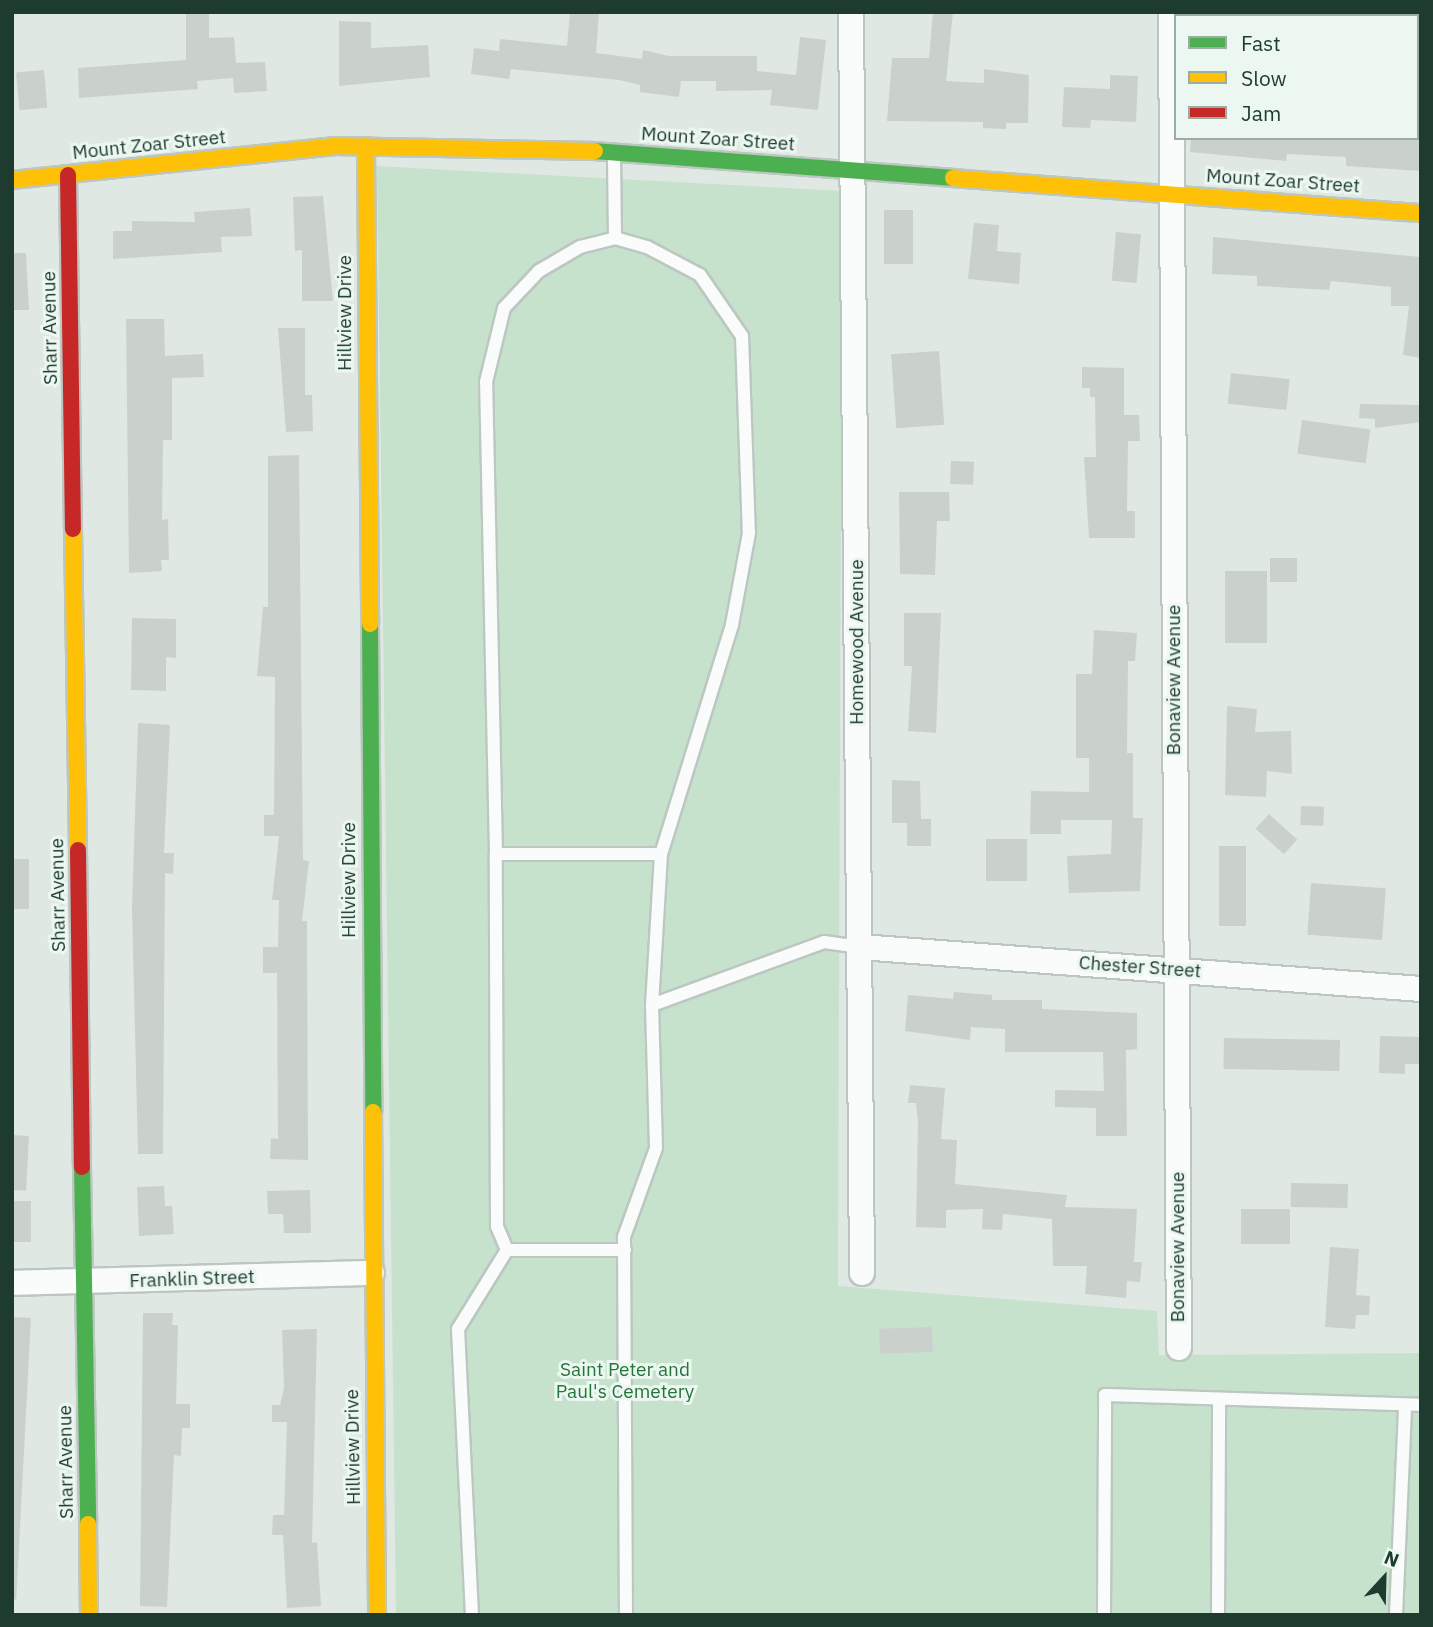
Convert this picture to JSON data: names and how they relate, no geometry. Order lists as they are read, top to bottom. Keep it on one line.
{"streets":{"street":["Mount Zoar Street","Hillview Drive","Sharr Avenue","Homewood Avenue","Bonaview Avenue","Chester Street","Franklin Street"]},"crossings":[["Mount Zoar Street","Hillview Drive"],["Mount Zoar Street","Sharr Avenue"],["Mount Zoar Street","Homewood Avenue"],["Mount Zoar Street","Bonaview Avenue"],["Hillview Drive","Franklin Street"],["Sharr Avenue","Franklin Street"],["Homewood Avenue","Chester Street"],["Bonaview Avenue","Chester Street"]],"parks":["Saint Peter and Paul's Cemetery"],"legend":["Fast","Slow","Jam"],"north":"top"}
